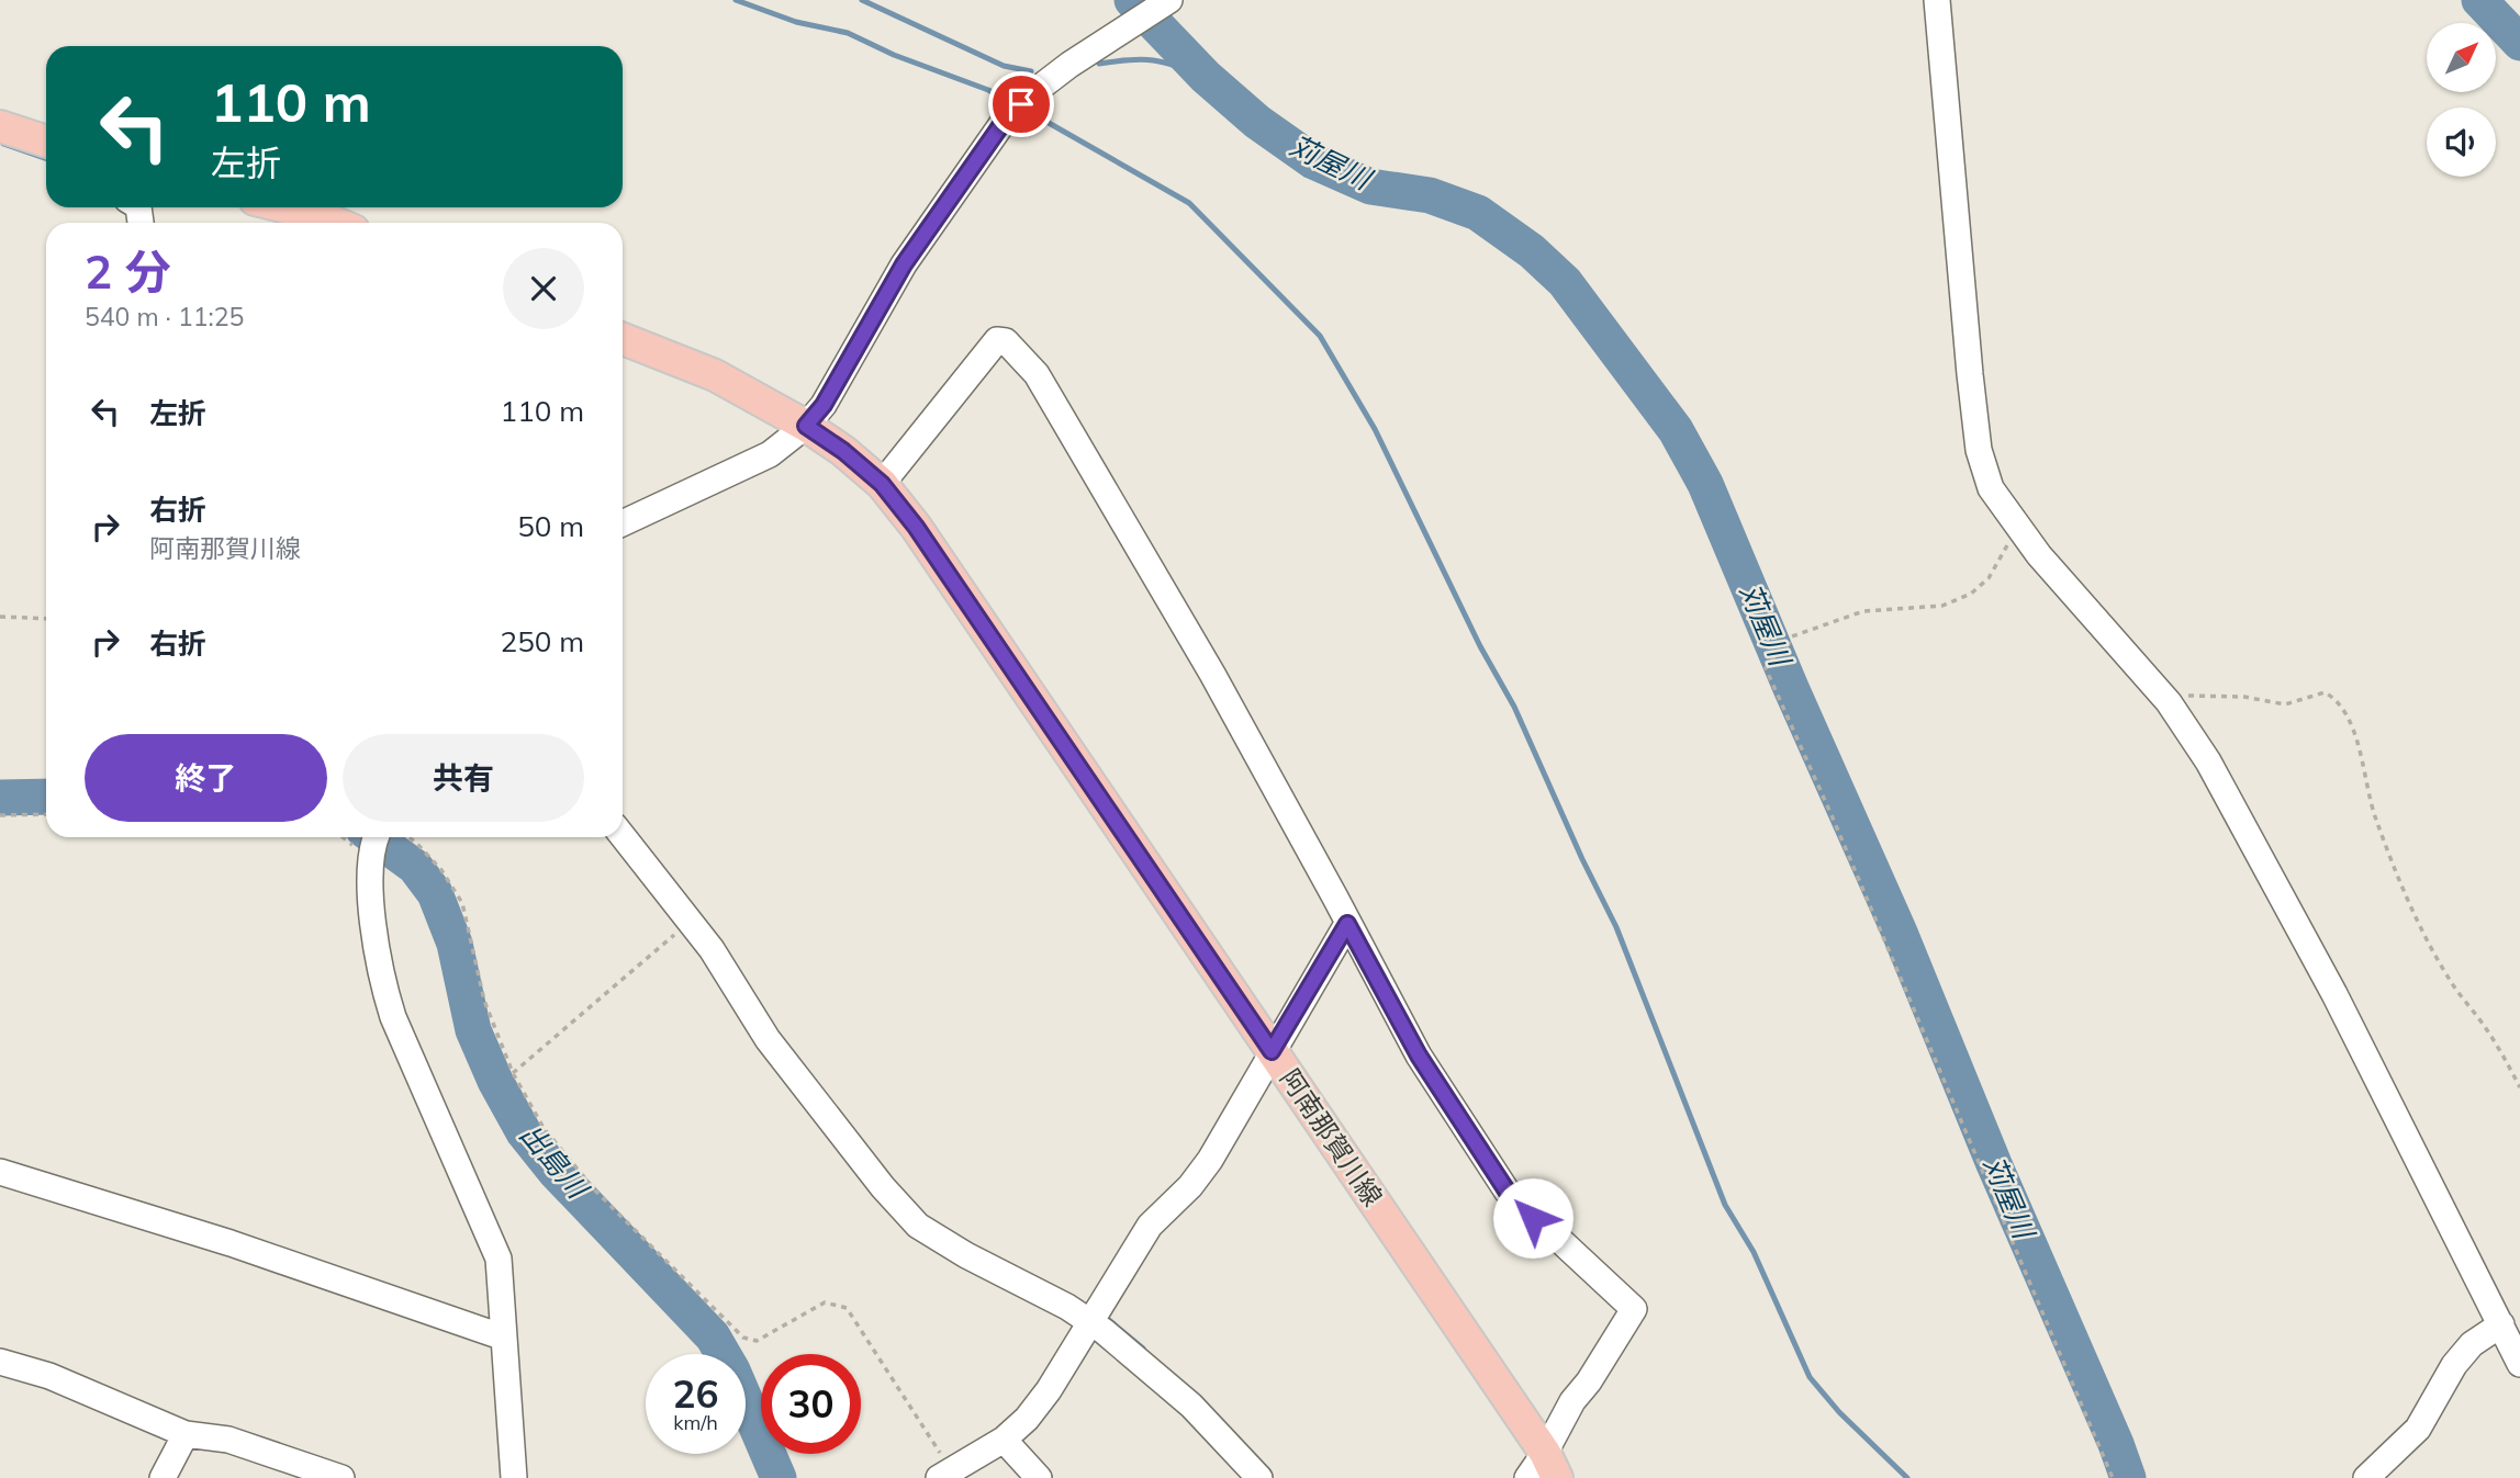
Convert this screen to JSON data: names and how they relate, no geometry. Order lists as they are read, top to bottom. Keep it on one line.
{"streets":{"main road":["阿南那賀川線"]},"water":["苅屋川","出島川"],"north":"top right","page":{"turn":["110 m","左折"],"heading":["2 分","540 m · 11:25"],"list":[{"name":"左折","value":"110 m"},{"name":"右折","note":"阿南那賀川線","value":"50 m"},{"name":"右折","value":"250 m"}],"buttons":["終了","共有"],"speed":"26 km/h","limit":"30"}}
